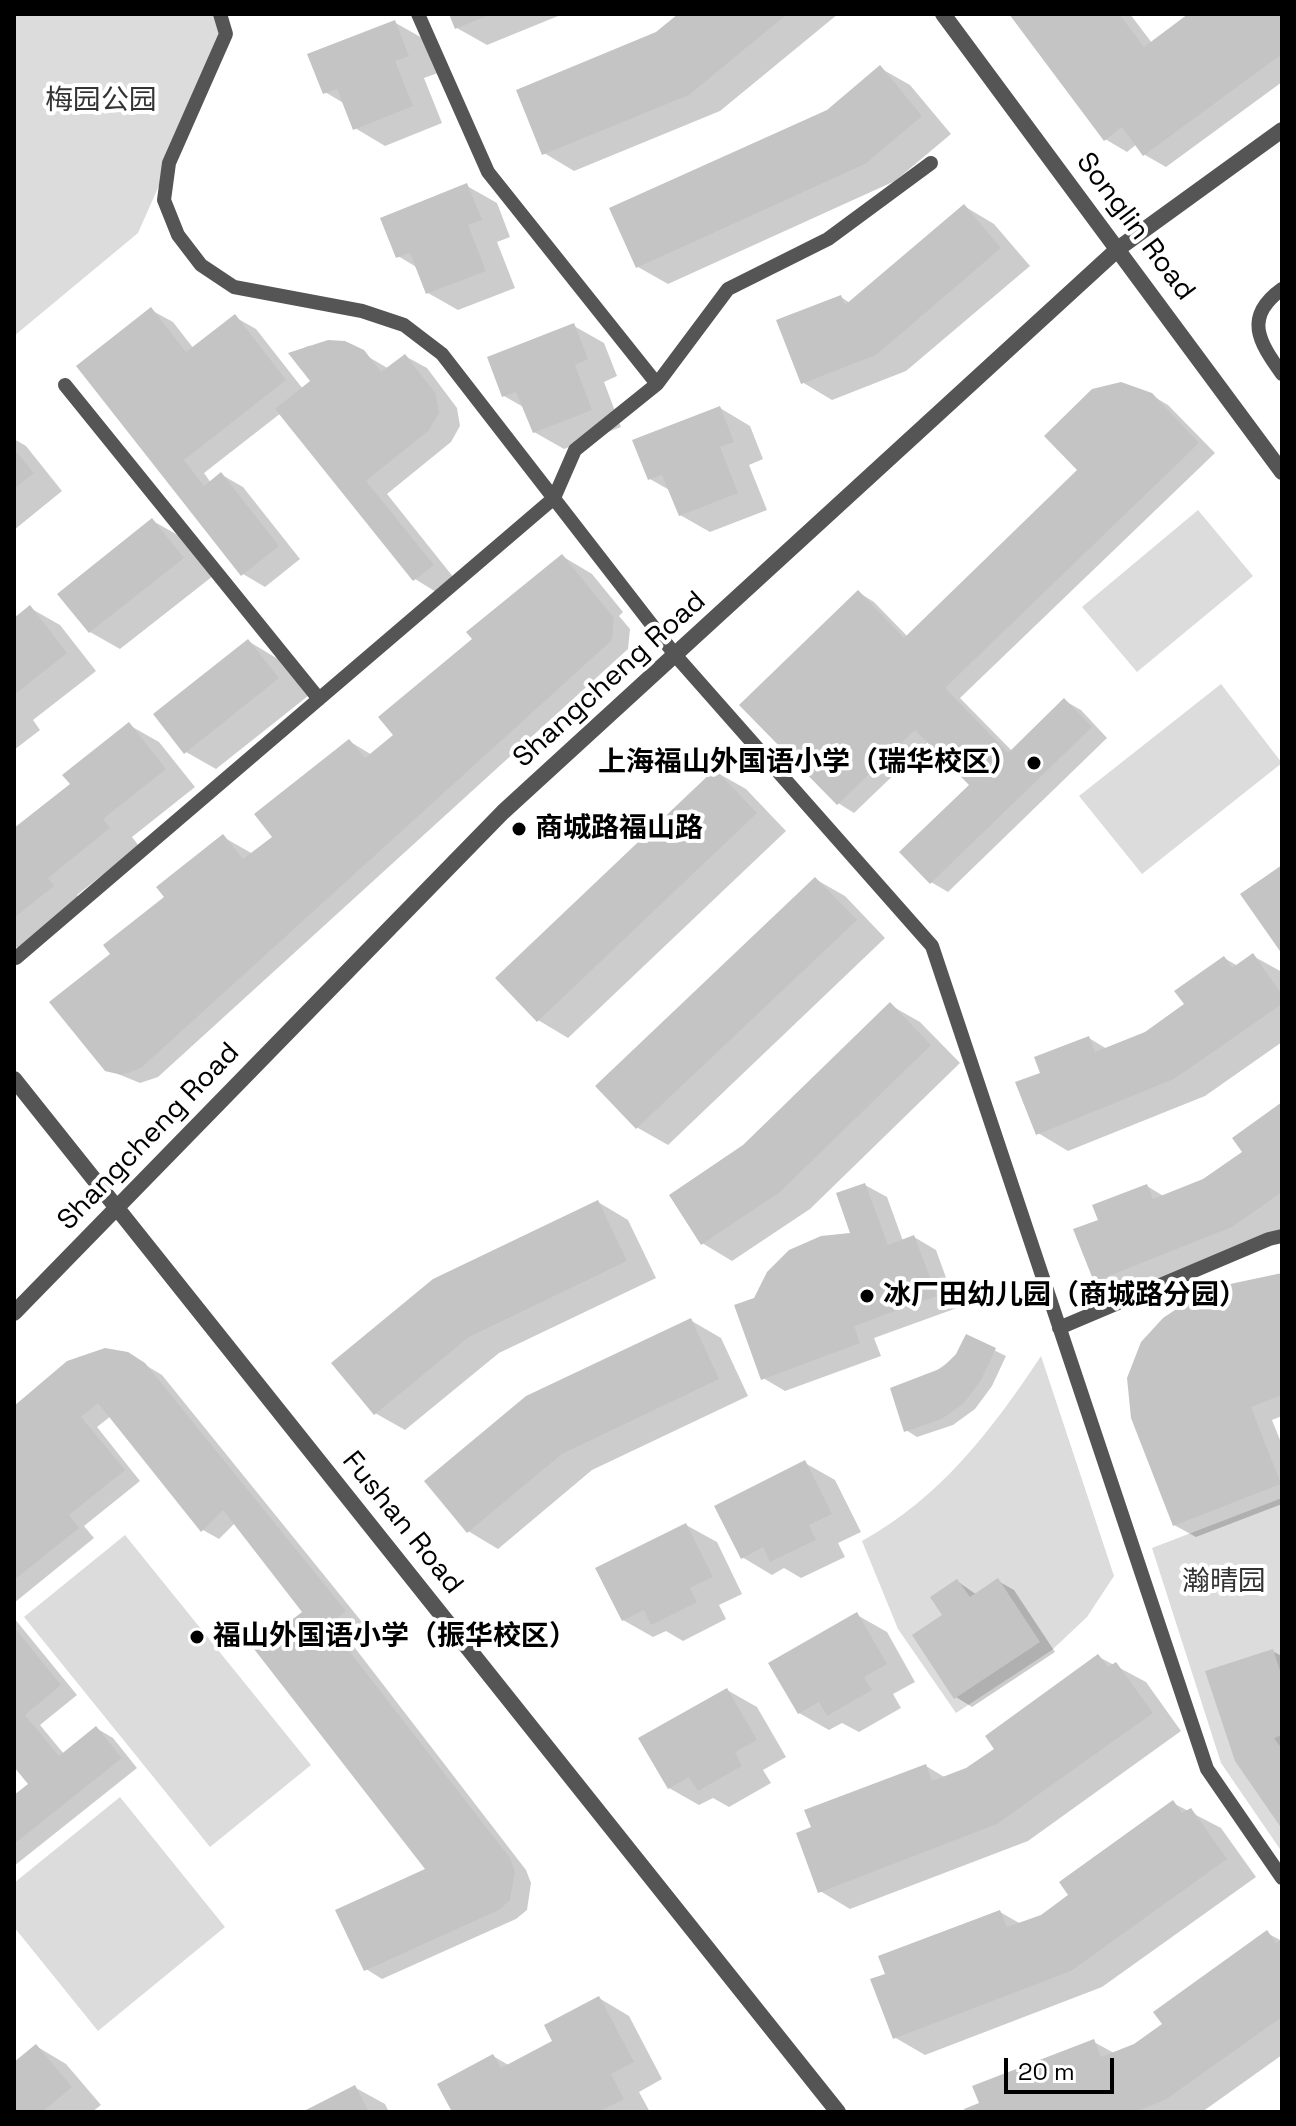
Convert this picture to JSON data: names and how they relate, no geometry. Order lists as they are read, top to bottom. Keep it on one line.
{"streets":{"street":["Songlin Road","Shangcheng Road","Fushan Road"]},"crossings":[["Songlin Road","Shangcheng Road"],["Shangcheng Road","Fushan Road"]],"parks":["梅园公园","瀚晴园"],"places":["上海福山外国语小学（瑞华校区）","商城路福山路","冰厂田幼儿园（商城路分园）","福山外国语小学（振华校区）"],"scale_bar":"20 m"}
